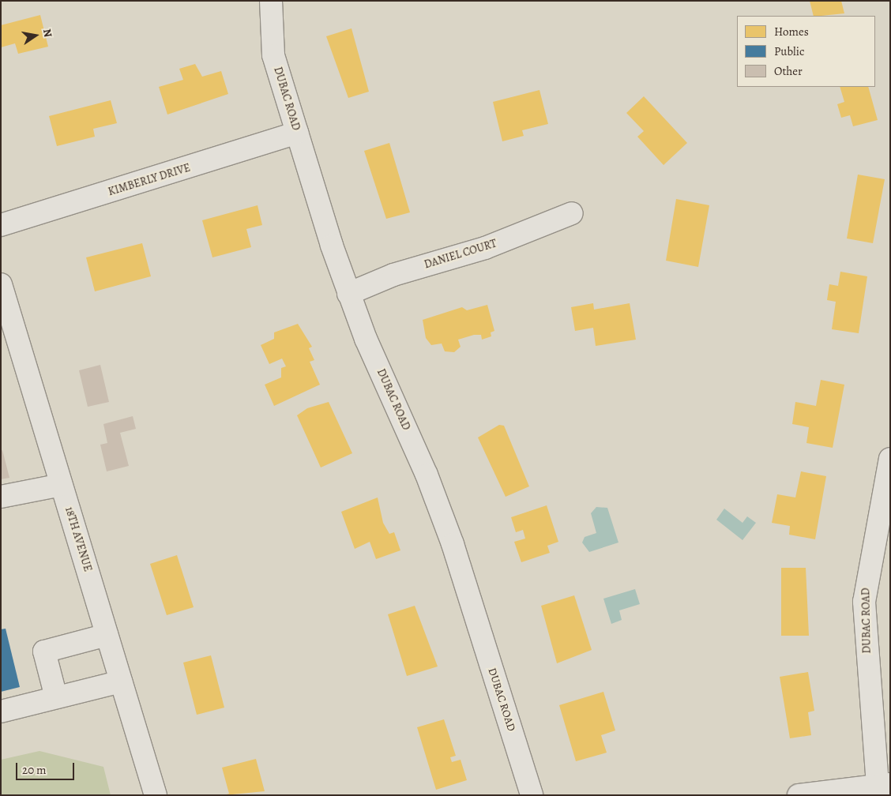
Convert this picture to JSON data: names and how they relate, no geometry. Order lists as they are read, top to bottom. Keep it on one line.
{"streets":{"street":["DUBAC ROAD","KIMBERLY DRIVE","DANIEL COURT","18TH AVENUE"]},"crossings":[["DUBAC ROAD","KIMBERLY DRIVE"],["DUBAC ROAD","DANIEL COURT"]],"legend":["Homes","Public","Other"],"scale_bar":"20 m","north":"right"}
